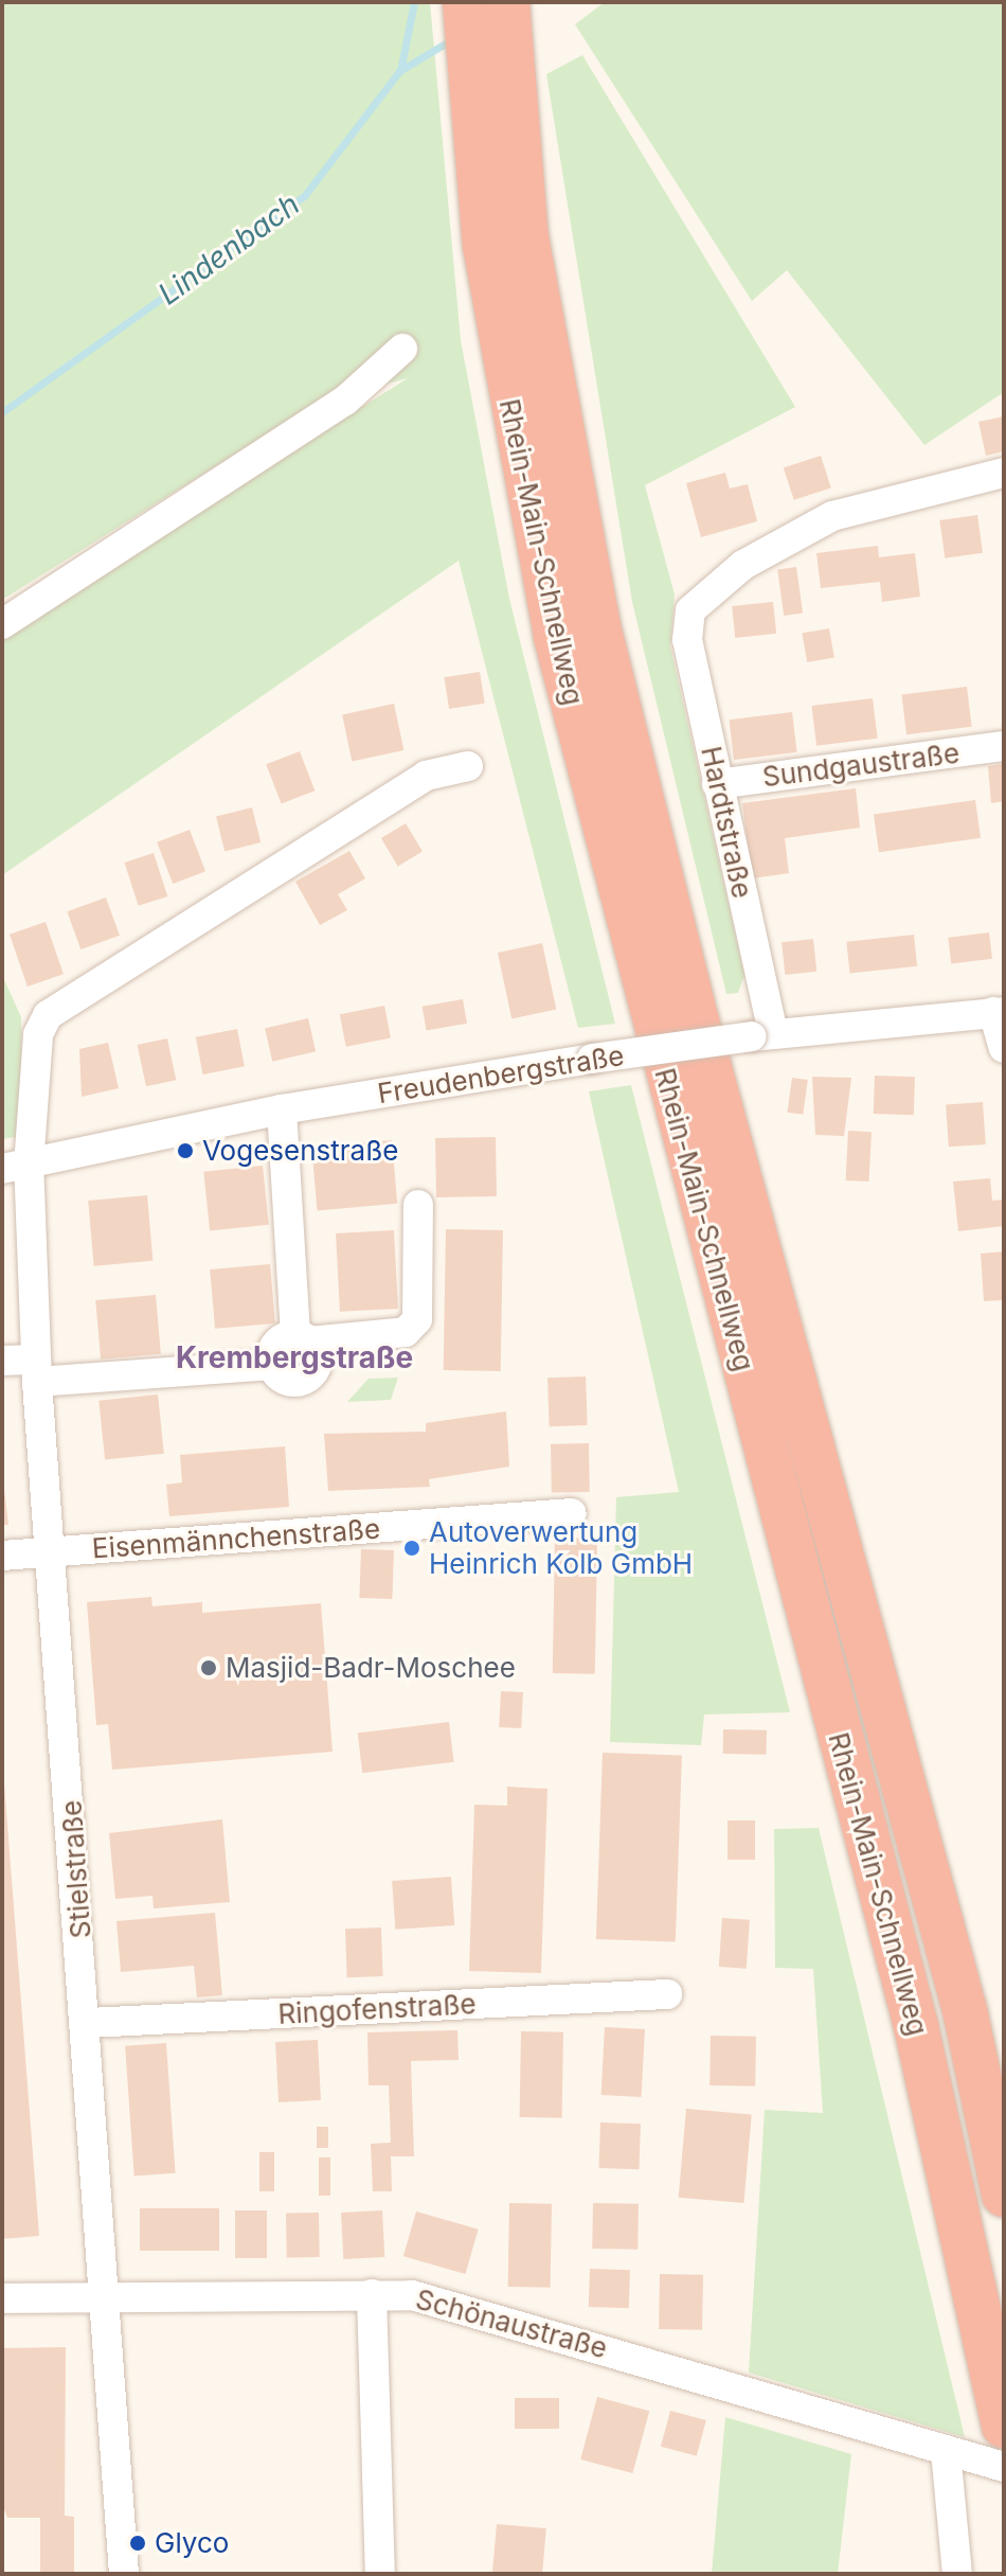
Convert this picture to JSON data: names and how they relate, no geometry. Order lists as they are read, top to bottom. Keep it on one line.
{"streets":{"highway":["Rhein-Main-Schnellweg"],"street":["Sundgaustraße","Hardtstraße","Freudenbergstraße","Eisenmännchenstraße","Stielstraße","Ringofenstraße","Schönaustraße"]},"crossings":[["Sundgaustraße","Hardtstraße"],["Hardtstraße","Freudenbergstraße"],["Freudenbergstraße","Stielstraße"],["Eisenmännchenstraße","Stielstraße"],["Stielstraße","Ringofenstraße"],["Stielstraße","Schönaustraße"]],"districts":["Krembergstraße"],"water":["Lindenbach"],"places":["Vogesenstraße","Autoverwertung Heinrich Kolb GmbH","Masjid-Badr-Moschee","Glyco"]}
